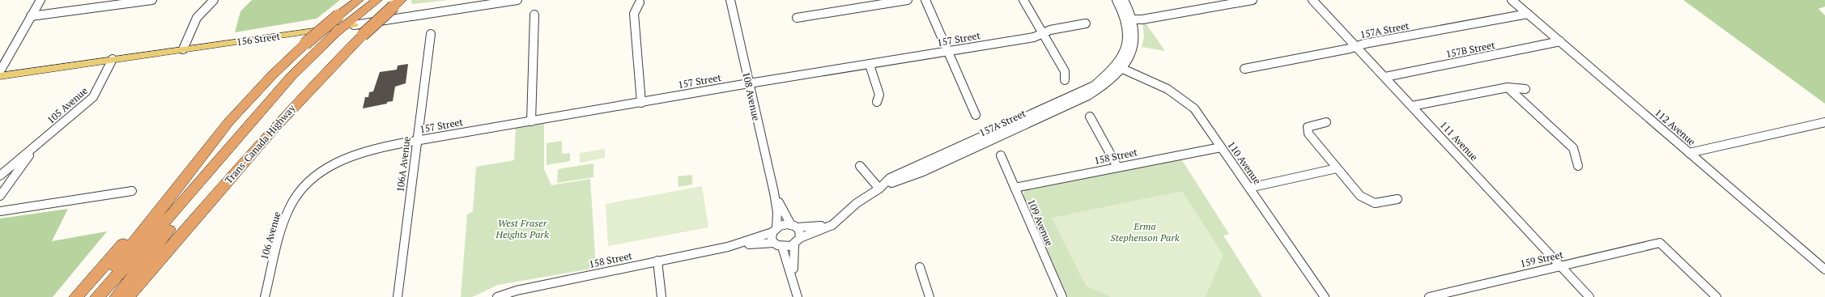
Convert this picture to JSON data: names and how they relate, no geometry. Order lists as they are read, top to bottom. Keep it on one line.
{"streets":{"highway":["Trans-Canada Highway"],"main road":["156 Street"],"street":["157A Street","157 Street","157B Street","108 Avenue","105 Avenue","112 Avenue","111 Avenue","158 Street","110 Avenue","106A Avenue","109 Avenue","106 Avenue","159 Street"]},"crossings":[["157A Street","108 Avenue"],["157A Street","112 Avenue"],["157A Street","111 Avenue"],["157A Street","158 Street"],["157A Street","110 Avenue"],["156 Street","105 Avenue"],["157 Street","108 Avenue"],["157 Street","106A Avenue"],["157 Street","106 Avenue"],["157B Street","112 Avenue"],["157B Street","111 Avenue"],["108 Avenue","158 Street"],["111 Avenue","159 Street"],["158 Street","110 Avenue"],["158 Street","109 Avenue"]],"parks":["West Fraser Heights Park","Erma Stephenson Park"]}
